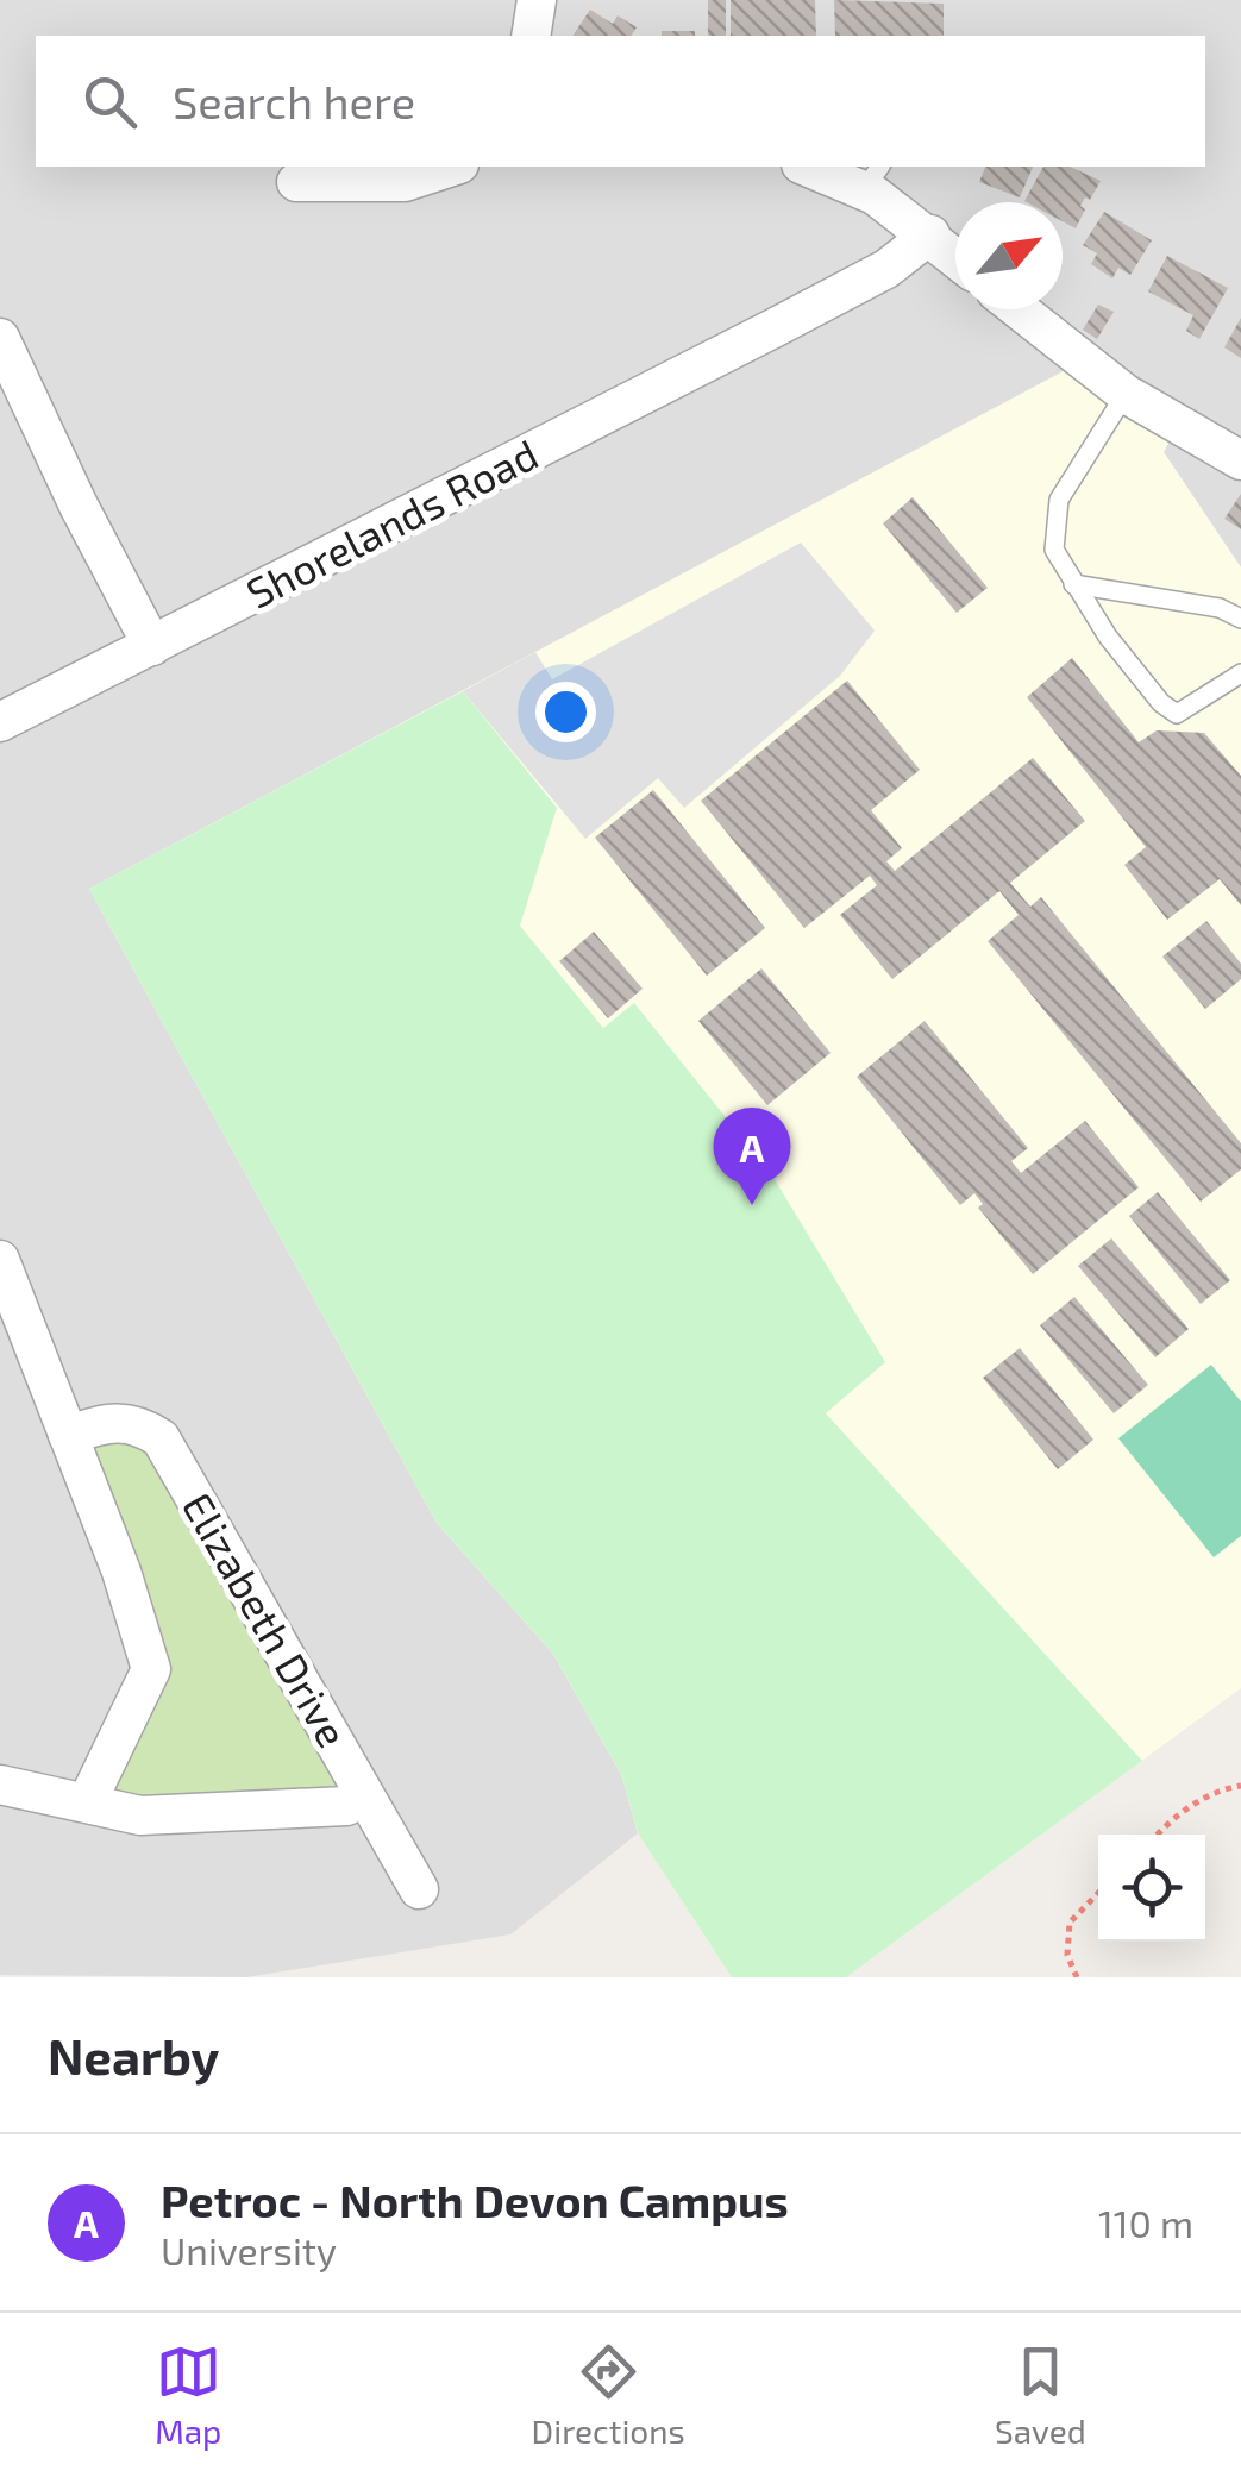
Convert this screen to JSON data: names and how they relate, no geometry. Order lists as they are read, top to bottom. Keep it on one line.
{"streets":{"street":["Shorelands Road","Elizabeth Drive"]},"north":"top right","page":{"search":"Search here","pins":"A","heading":"Nearby","list":[{"mark":"A","name":"Petroc - North Devon Campus","note":"University","value":"110 m"}],"nav":["Map","Directions","Saved"]}}
